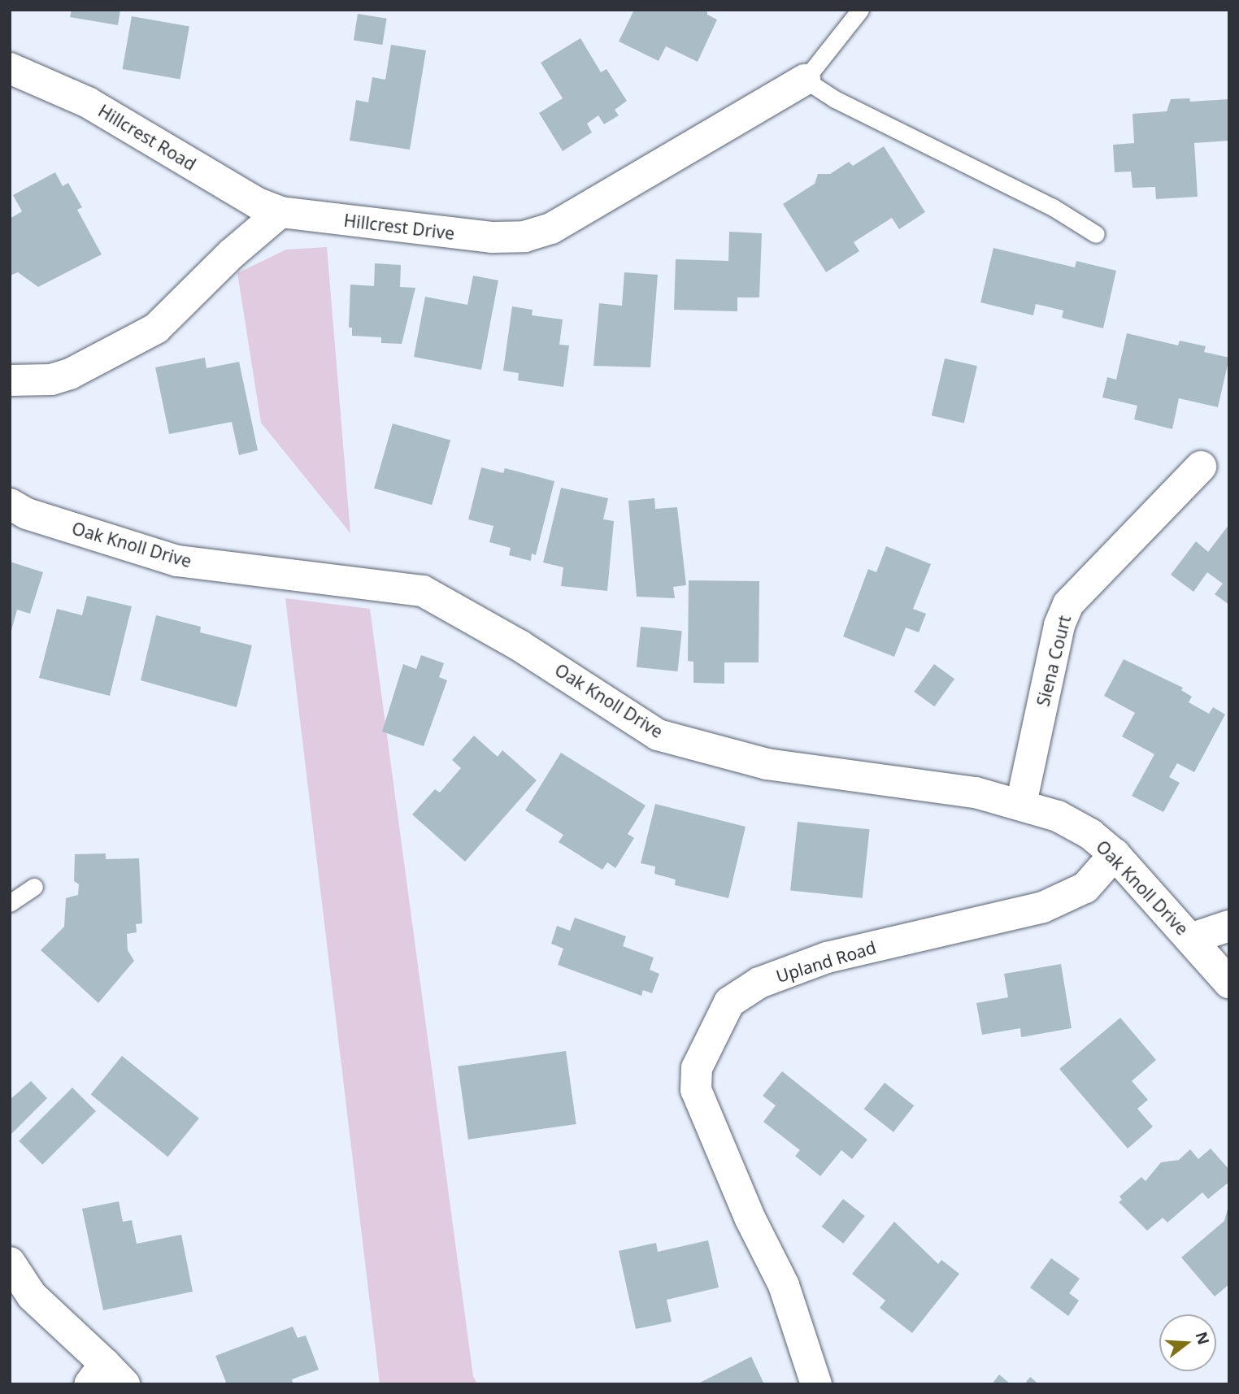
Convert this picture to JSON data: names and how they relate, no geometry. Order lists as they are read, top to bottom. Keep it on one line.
{"streets":{"street":["Hillcrest Road","Hillcrest Drive","Oak Knoll Drive","Siena Court","Upland Road"]},"crossings":[["Hillcrest Road","Hillcrest Drive"],["Oak Knoll Drive","Siena Court"],["Oak Knoll Drive","Upland Road"]],"north":"right"}
